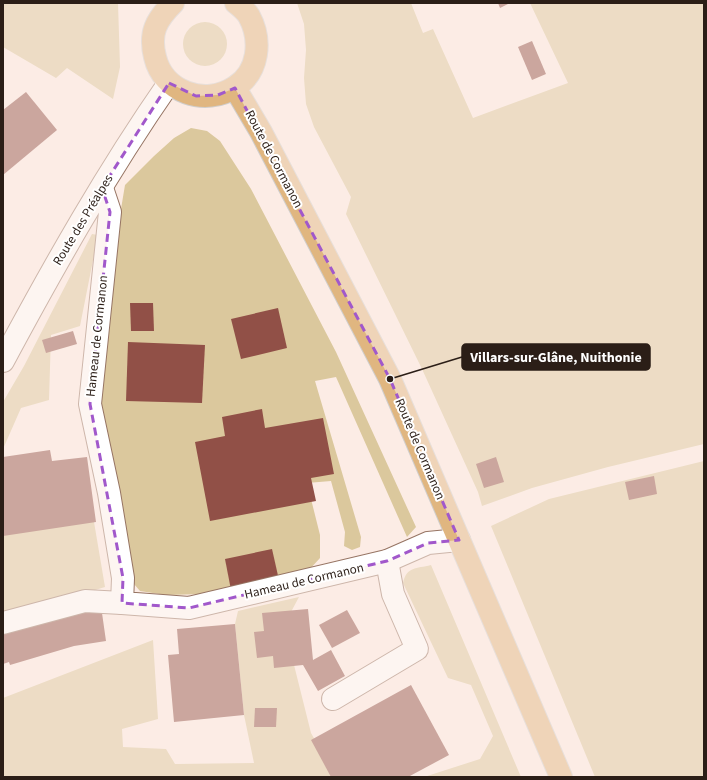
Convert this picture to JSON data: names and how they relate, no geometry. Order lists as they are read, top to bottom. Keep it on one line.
{"streets":{"main road":["Route de Cormanon"],"street":["Route des Préalpes","Hameau de Cormanon"]},"crossings":[["Route de Cormanon","Hameau de Cormanon"],["Route des Préalpes","Hameau de Cormanon"]],"places":["Villars-sur-Glâne, Nuithonie"]}
